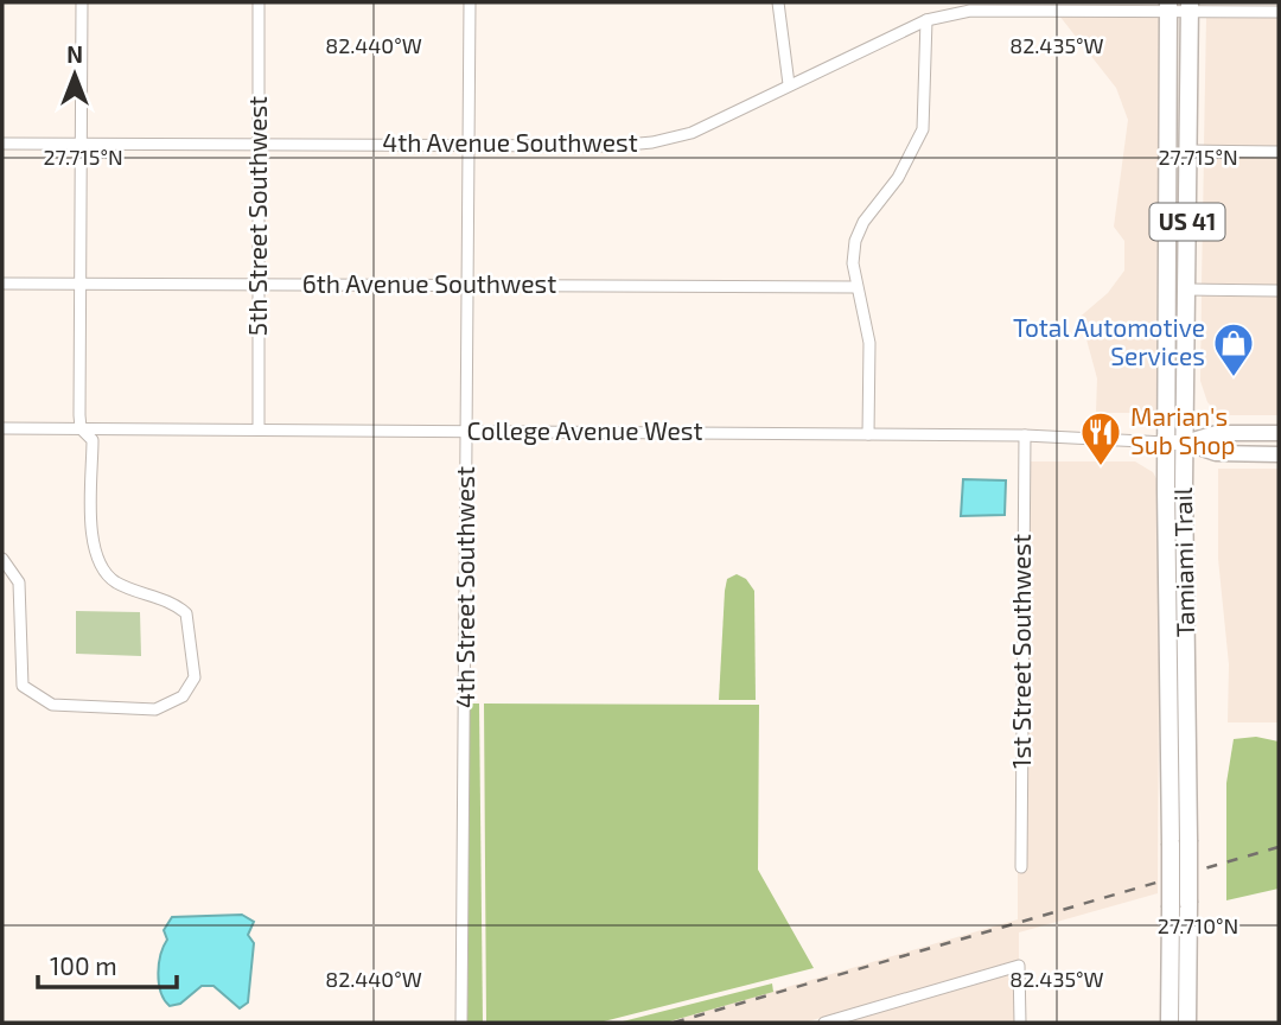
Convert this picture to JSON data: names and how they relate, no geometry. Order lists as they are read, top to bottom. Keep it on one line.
{"streets":{"main road":["US 41","Tamiami Trail"],"street":["4th Avenue Southwest","5th Street Southwest","6th Avenue Southwest","College Avenue West","4th Street Southwest","1st Street Southwest"]},"crossings":[["4th Avenue Southwest","5th Street Southwest"],["4th Avenue Southwest","Tamiami Trail"],["4th Avenue Southwest","4th Street Southwest"],["5th Street Southwest","6th Avenue Southwest"],["5th Street Southwest","College Avenue West"],["6th Avenue Southwest","4th Street Southwest"],["College Avenue West","Tamiami Trail"],["College Avenue West","4th Street Southwest"],["College Avenue West","1st Street Southwest"]],"places":{"shop":["Total Automotive Services"],"restaurant":["Marian's Sub Shop"]},"scale_bar":"100 m","north":"top","coordinates":["82.440°W","82.435°W","27.715°N","27.710°N"]}
